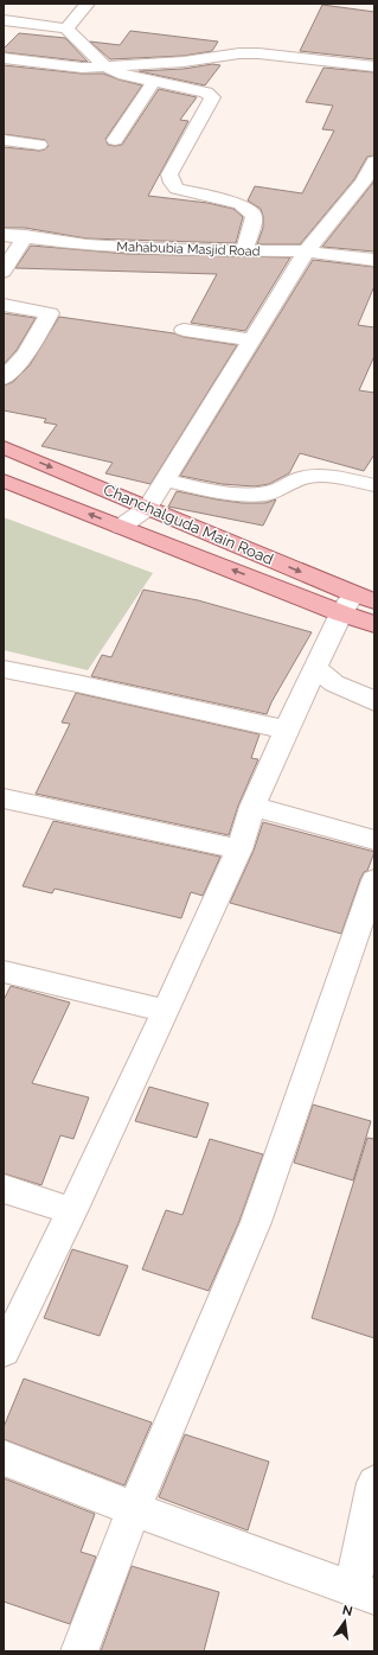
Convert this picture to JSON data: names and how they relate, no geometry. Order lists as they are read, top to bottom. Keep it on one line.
{"streets":{"main road":["Chanchalguda Main Road"],"street":["Mahabubia Masjid Road"]},"north":"top"}
